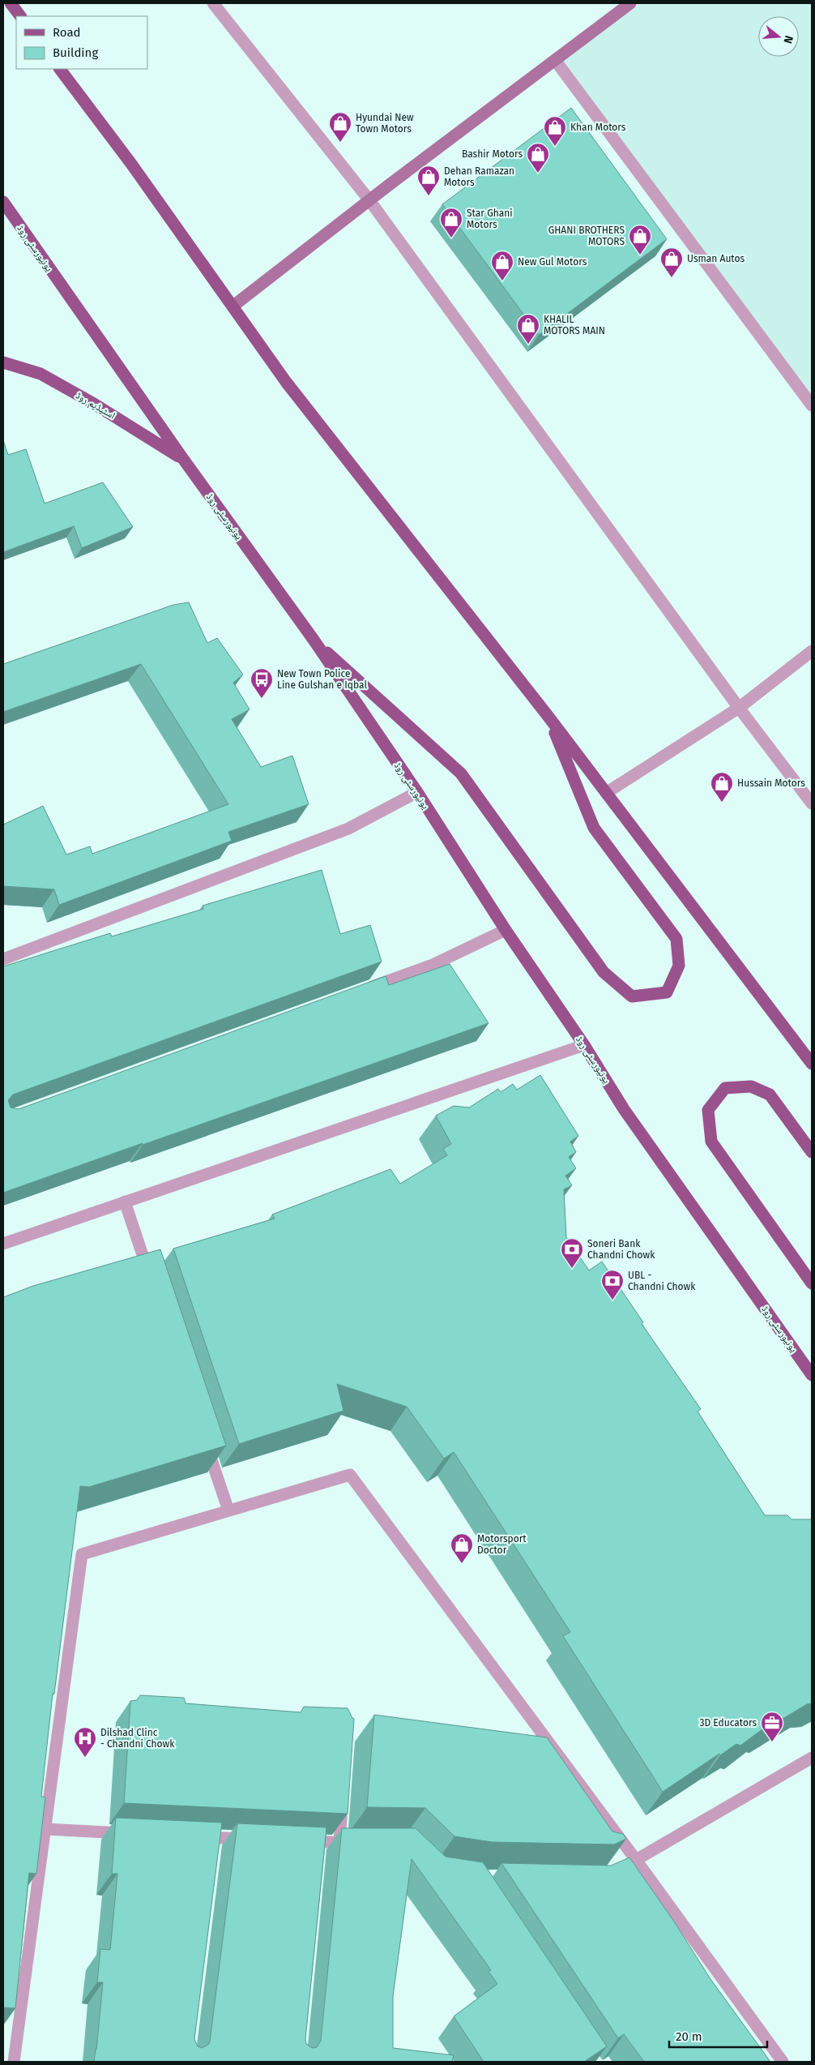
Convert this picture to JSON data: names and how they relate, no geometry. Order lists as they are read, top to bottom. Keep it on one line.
{"streets":{"main road":["یونیورسٹی روڈ","اسٹیڈیم روڈ"]},"crossings":[["یونیورسٹی روڈ","اسٹیڈیم روڈ"]],"places":{"shop":["Hyundai New Town Motors","Khan Motors","Bashir Motors","Dehan Ramazan Motors","Star Ghani Motors","GHANI BROTHERS MOTORS","Usman Autos","New Gul Motors","KHALIL MOTORS MAIN","Hussain Motors","Motorsport Doctor"],"bus stop":["New Town Police Line Gulshan e Iqbal"],"bank":["Soneri Bank Chandni Chowk","UBL - Chandni Chowk"],"office":["3D Educators"],"hospital":["Dilshad Clinc - Chandni Chowk"]},"legend":["Road","Building"],"scale_bar":"20 m","north":"right"}
